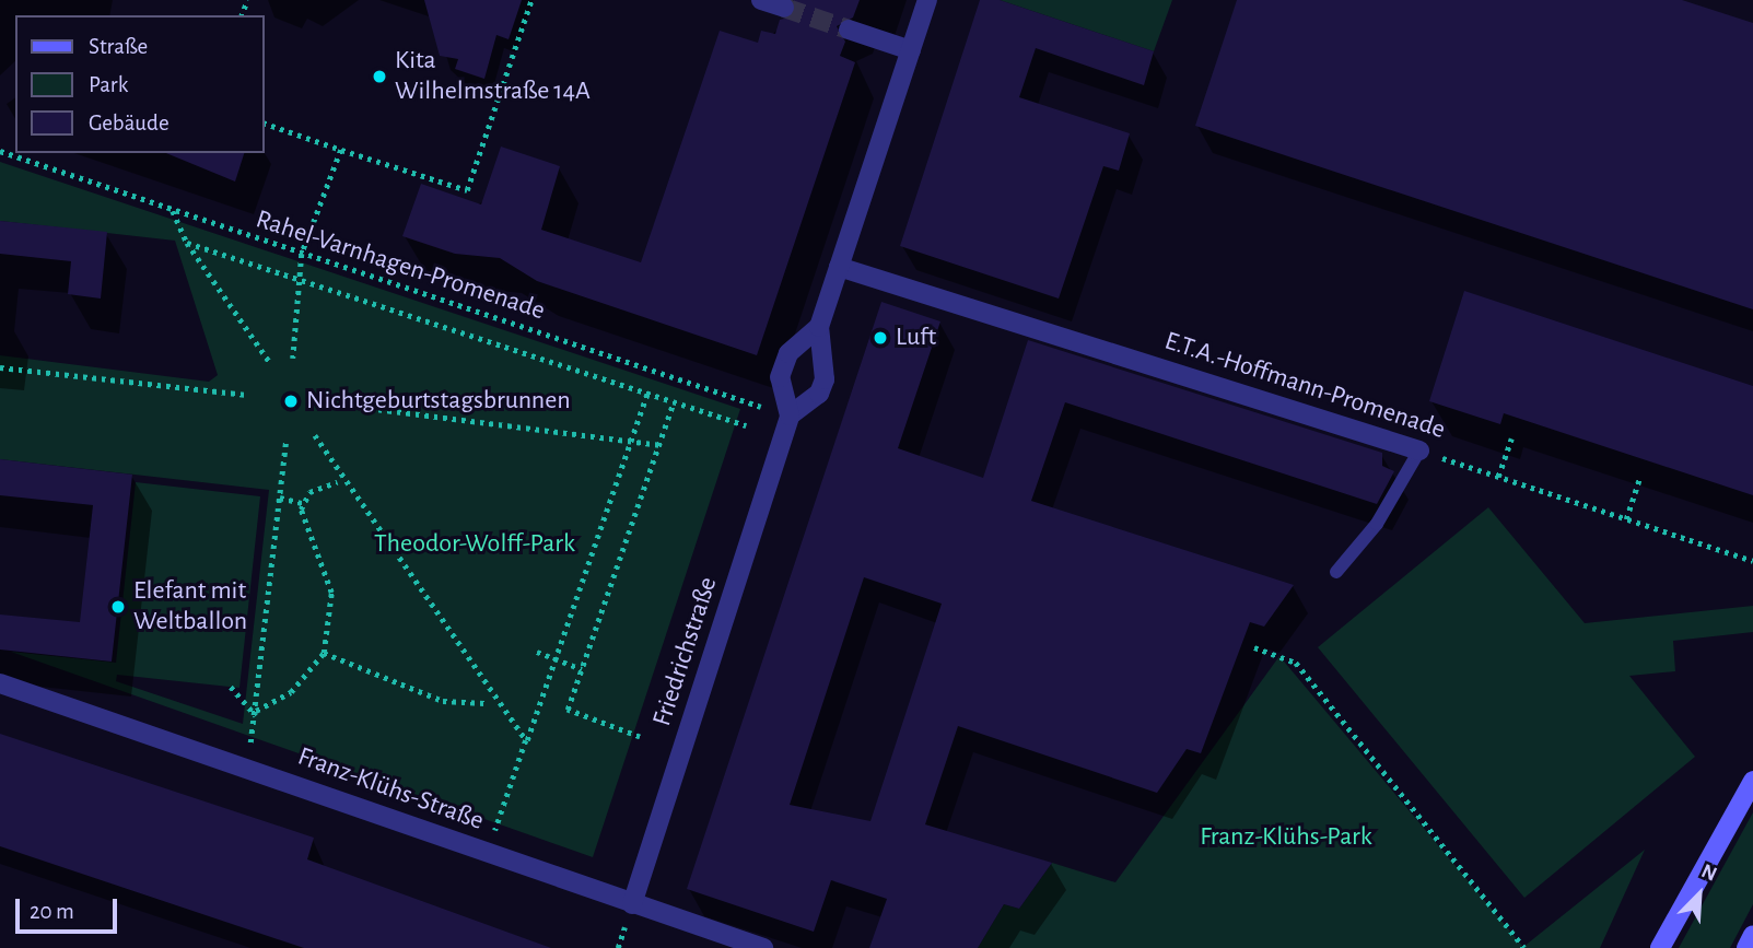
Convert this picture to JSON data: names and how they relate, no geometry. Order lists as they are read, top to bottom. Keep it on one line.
{"streets":{"street":["E.T.A.-Hoffmann-Promenade","Friedrichstraße","Franz-Klühs-Straße"],"path":["Rahel-Varnhagen-Promenade"]},"crossings":[["Rahel-Varnhagen-Promenade","Friedrichstraße"],["Friedrichstraße","Franz-Klühs-Straße"]],"parks":["Theodor-Wolff-Park","Franz-Klühs-Park"],"places":["Kita Wilhelmstraße 14A","Luft","Nichtgeburtstagsbrunnen","Elefant mit Weltballon"],"legend":["Straße","Park","Gebäude"],"scale_bar":"20 m","north":"top right"}
